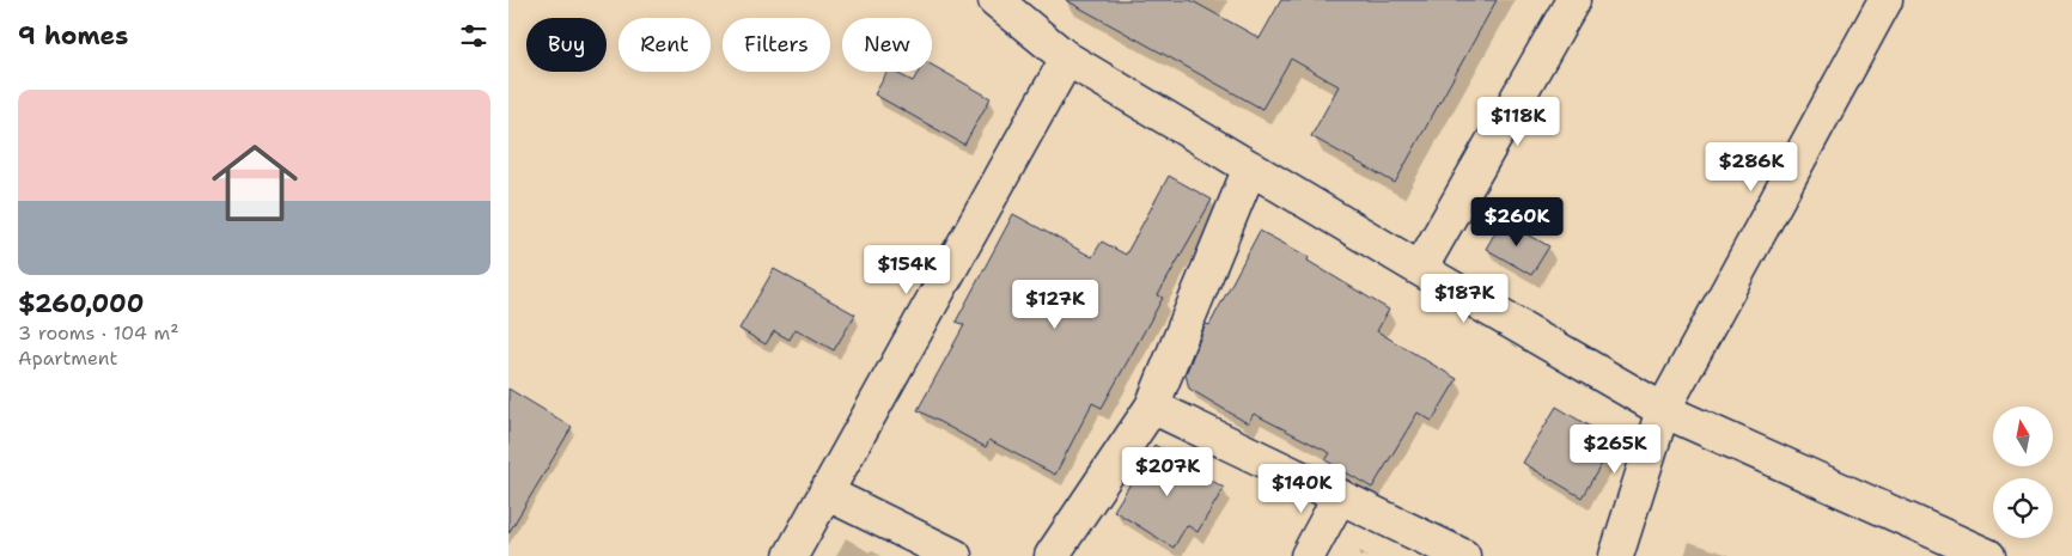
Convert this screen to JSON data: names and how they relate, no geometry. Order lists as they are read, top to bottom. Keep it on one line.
{"north":"top","page":{"heading":"9 homes","chip":["Buy","Rent","Filters","New"],"list":[{"name":"$260,000","note":"3 rooms · 104 m² · Apartment"}],"price":["$118K","$286K","$260K","$154K","$187K","$127K","$265K","$207K","$140K"]}}
